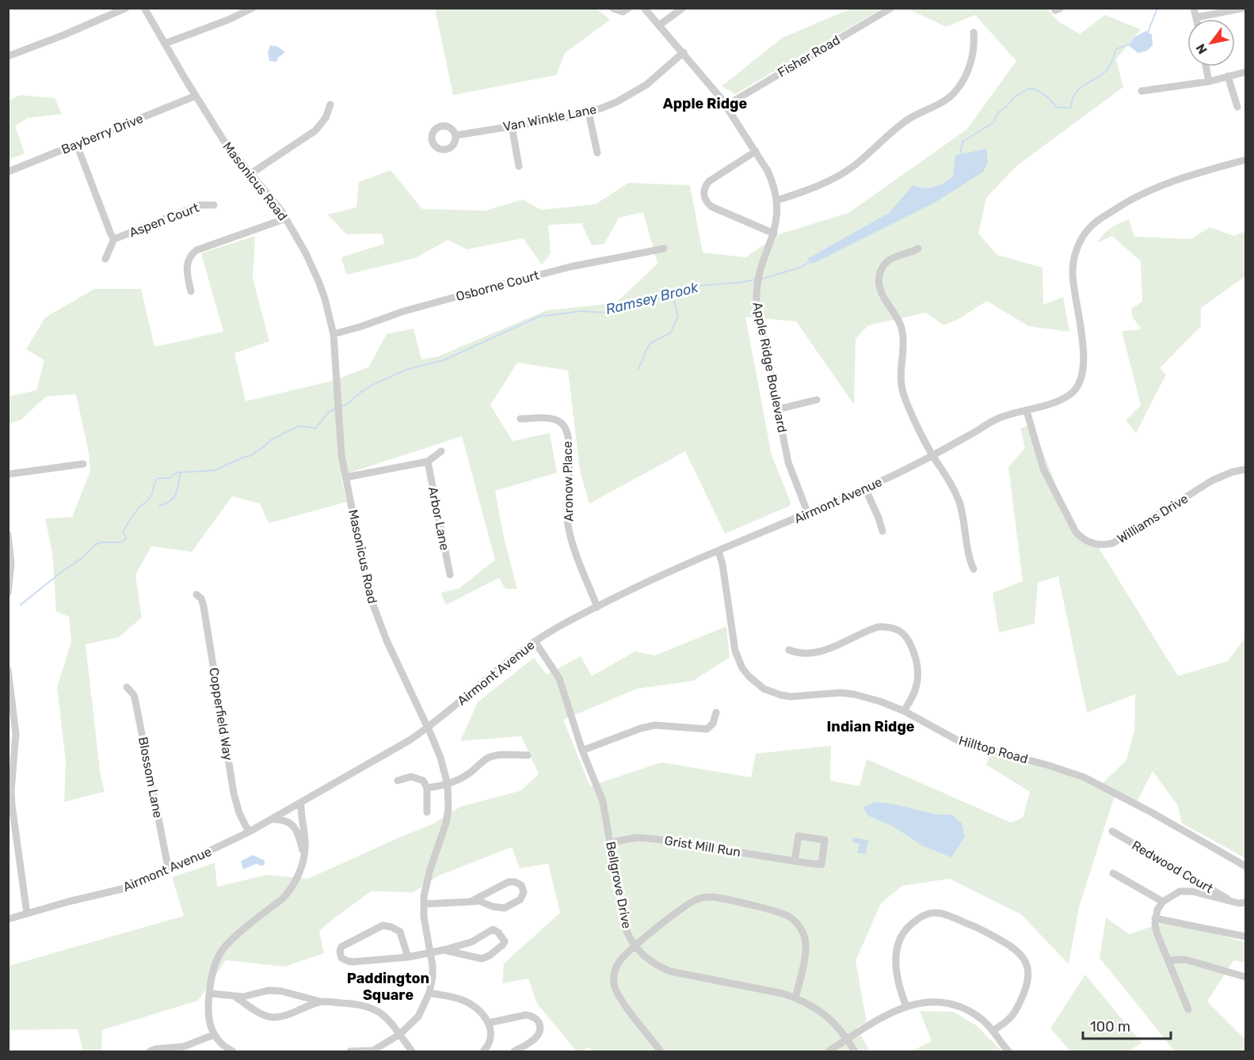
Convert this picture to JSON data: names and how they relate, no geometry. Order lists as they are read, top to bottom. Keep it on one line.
{"streets":{"street":["Fisher Road","Van Winkle Lane","Bayberry Drive","Masonicus Road","Aspen Court","Osborne Court","Apple Ridge Boulevard","Aronow Place","Airmont Avenue","Arbor Lane","Williams Drive","Copperfield Way","Hilltop Road","Blossom Lane","Grist Mill Run","Redwood Court","Bellgrove Drive"]},"crossings":[["Fisher Road","Apple Ridge Boulevard"],["Van Winkle Lane","Apple Ridge Boulevard"],["Bayberry Drive","Masonicus Road"],["Bayberry Drive","Aspen Court"],["Masonicus Road","Osborne Court"],["Masonicus Road","Airmont Avenue"],["Apple Ridge Boulevard","Airmont Avenue"],["Aronow Place","Airmont Avenue"],["Airmont Avenue","Williams Drive"],["Airmont Avenue","Copperfield Way"],["Airmont Avenue","Hilltop Road"],["Airmont Avenue","Blossom Lane"],["Airmont Avenue","Bellgrove Drive"],["Grist Mill Run","Bellgrove Drive"]],"districts":["Apple Ridge","Indian Ridge","Paddington Square"],"water":["Ramsey Brook"],"scale_bar":"100 m","north":"bottom left"}
